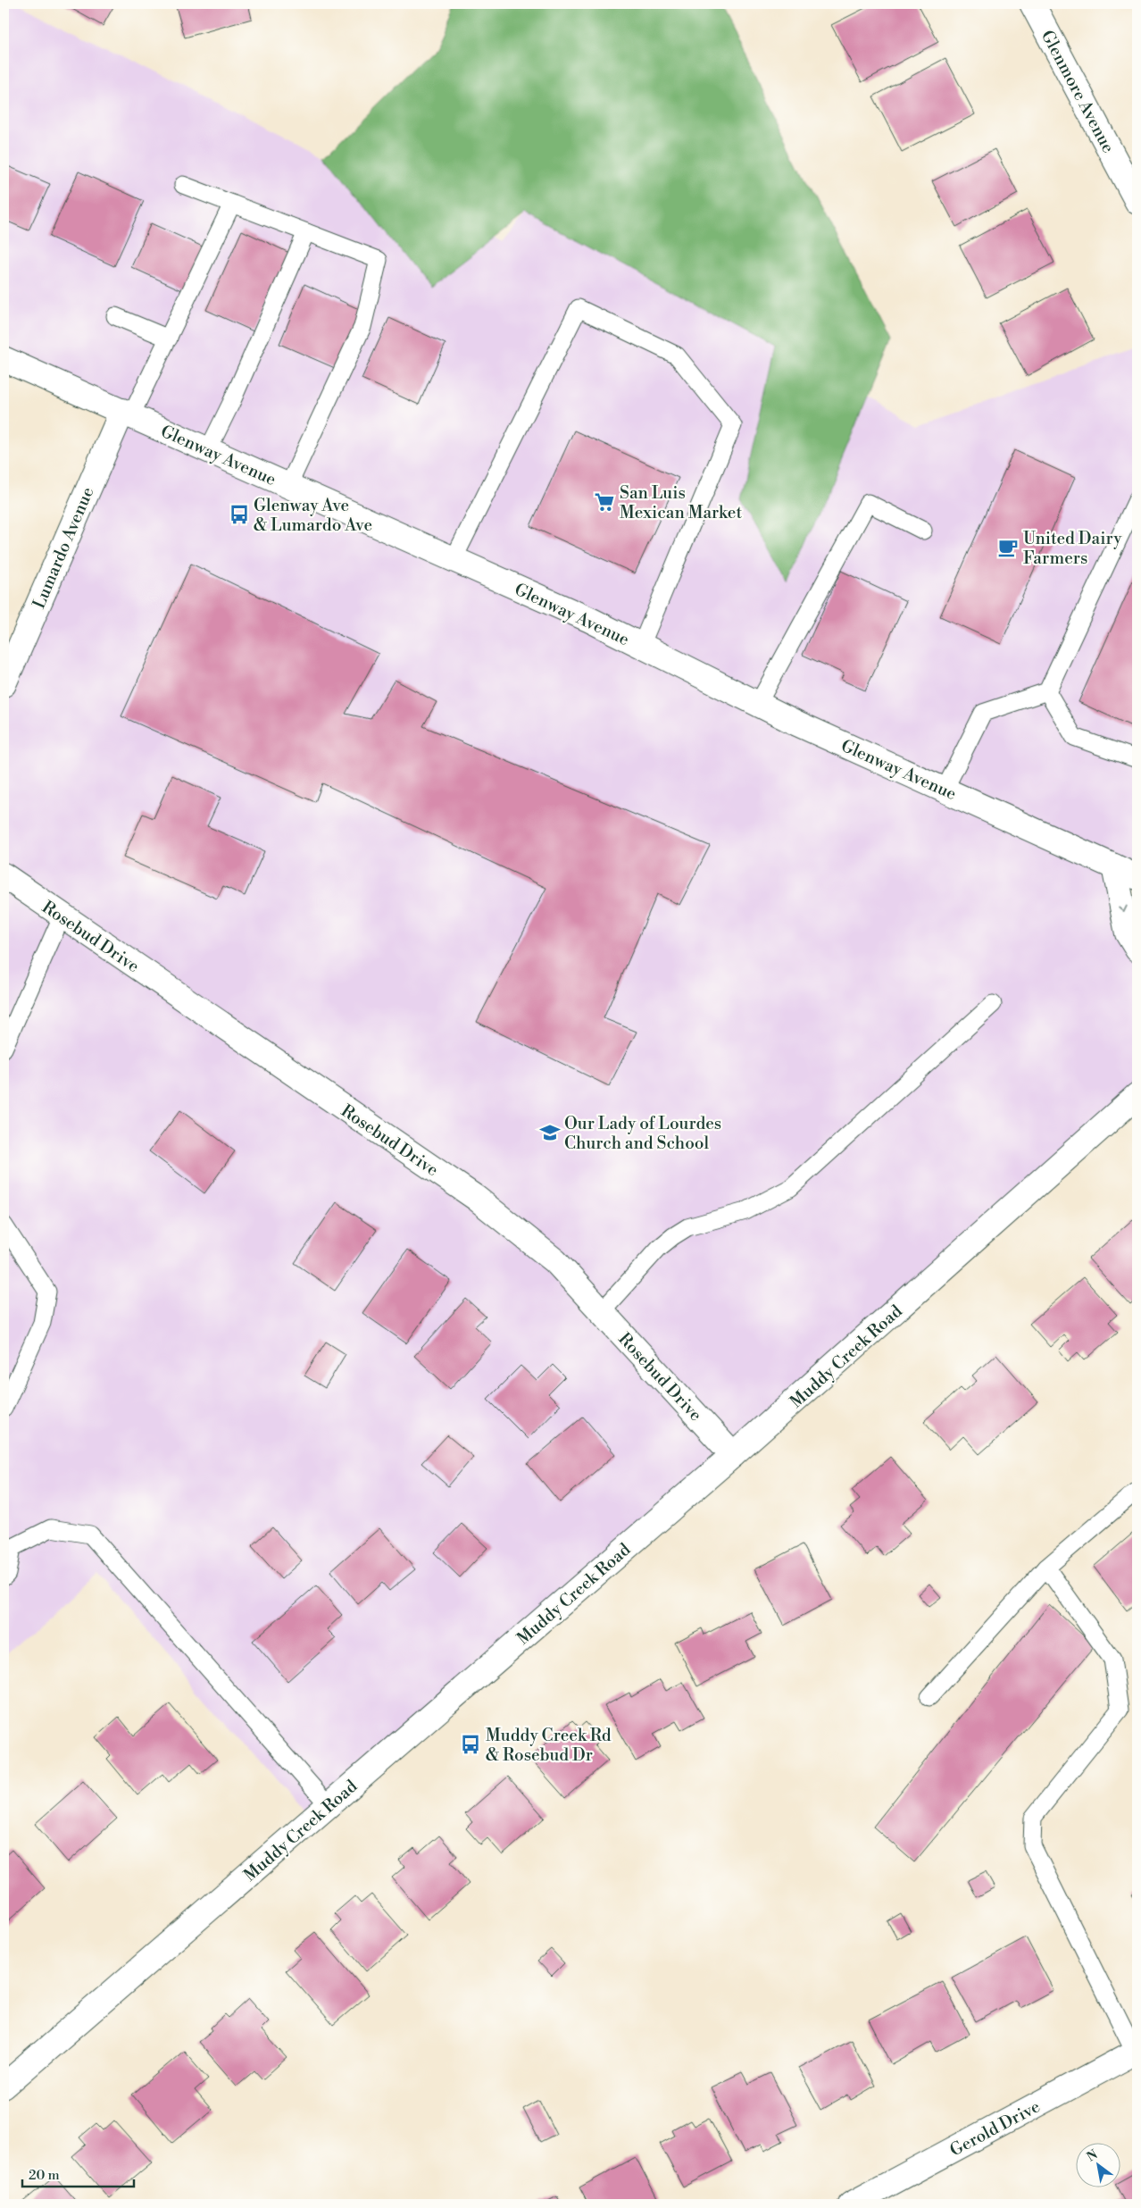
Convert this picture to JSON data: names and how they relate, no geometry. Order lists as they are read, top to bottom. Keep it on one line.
{"streets":{"street":["Glenmore Avenue","Glenway Avenue","Lumardo Avenue","Rosebud Drive","Muddy Creek Road","Gerold Drive"]},"crossings":[["Glenway Avenue","Lumardo Avenue"],["Rosebud Drive","Muddy Creek Road"]],"places":{"supermarket":["San Luis Mexican Market"],"bus stop":["Glenway Ave & Lumardo Ave","Muddy Creek Rd & Rosebud Dr"],"cafe":["United Dairy Farmers"],"school or university":["Our Lady of Lourdes Church and School"]},"scale_bar":"20 m","north":"top left"}
